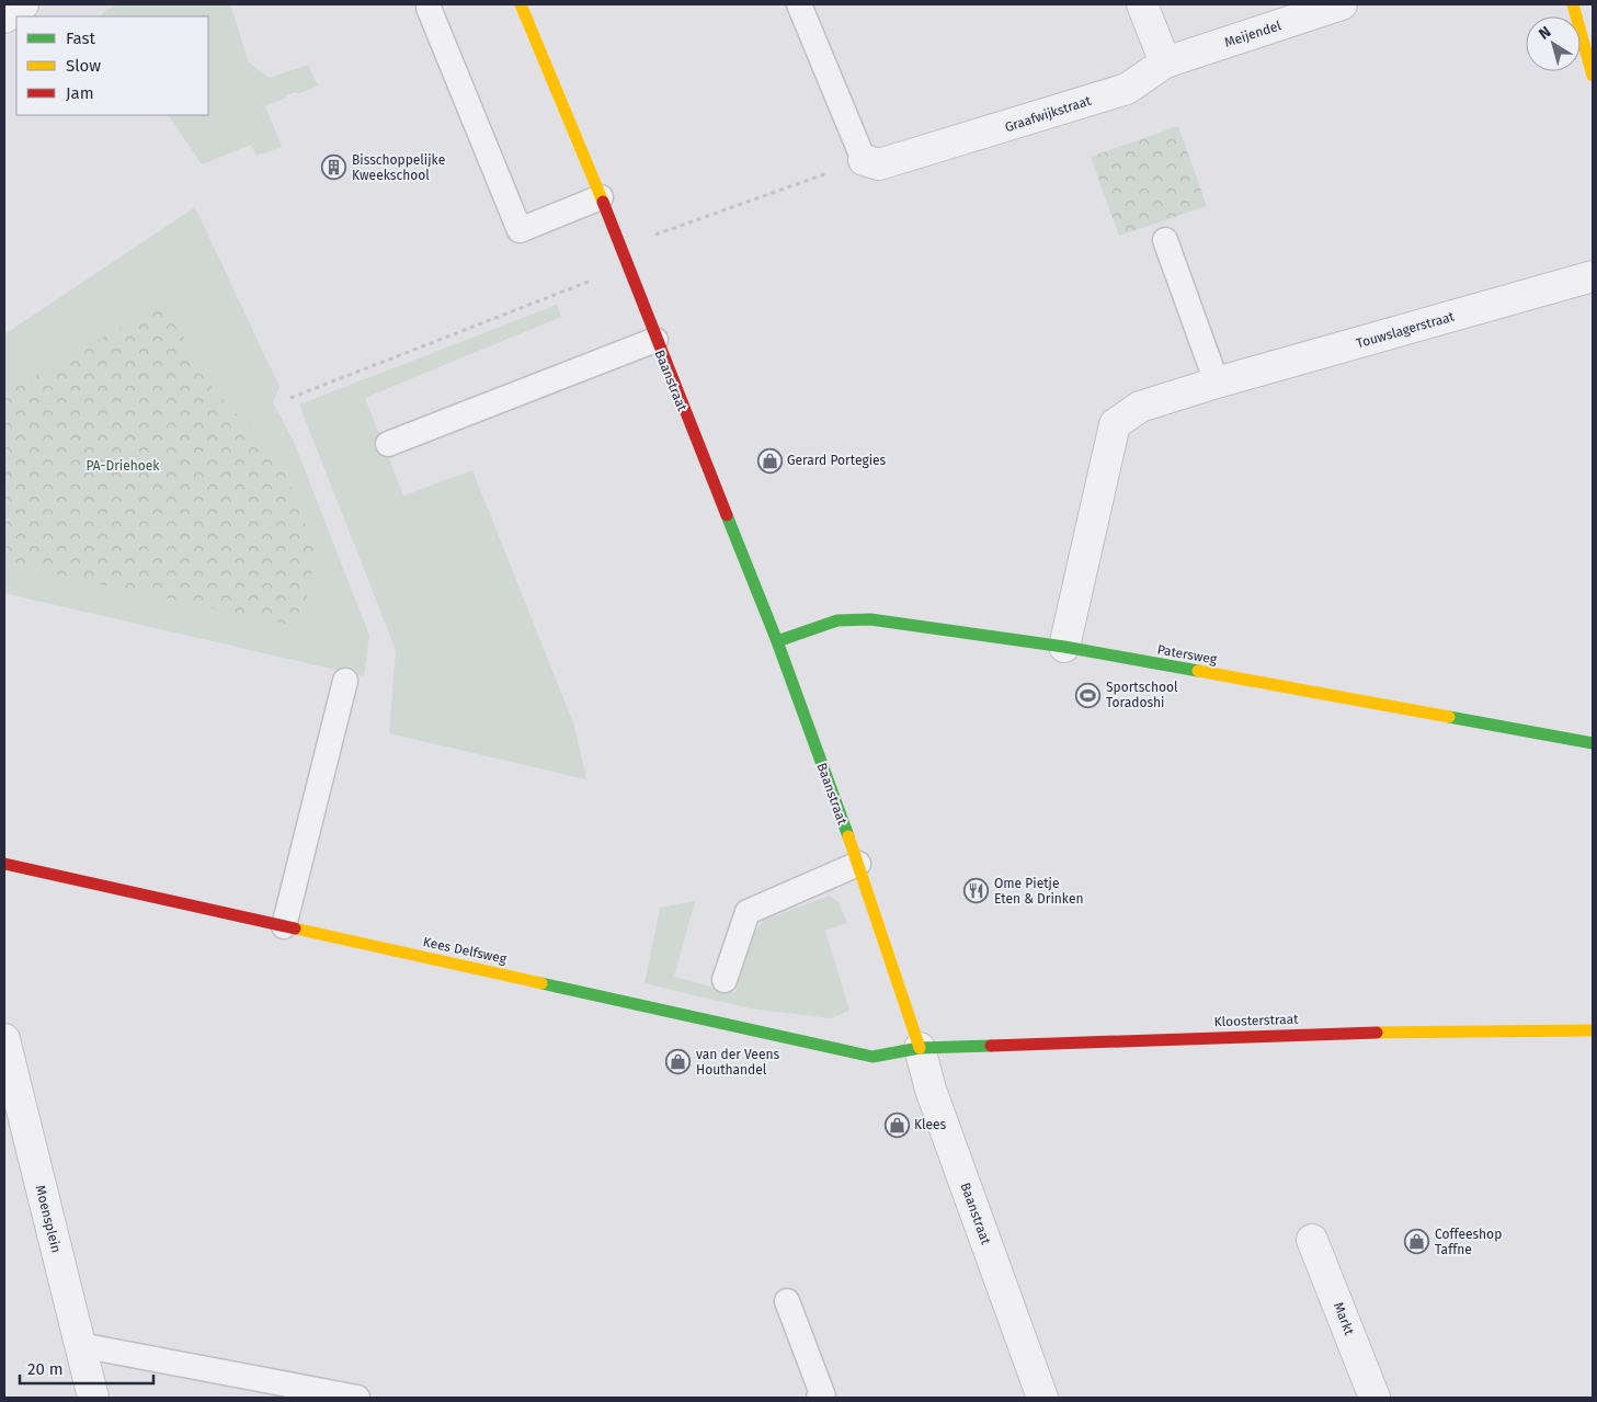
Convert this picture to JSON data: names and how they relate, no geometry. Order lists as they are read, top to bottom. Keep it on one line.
{"streets":{"street":["Meijendel","Graafwijkstraat","Touwslagerstraat","Baanstraat","Patersweg","Kees Delfsweg","Kloosterstraat","Moensplein","Markt"]},"crossings":[["Meijendel","Graafwijkstraat"],["Touwslagerstraat","Patersweg"],["Baanstraat","Patersweg"],["Baanstraat","Kees Delfsweg"],["Baanstraat","Kloosterstraat"],["Kees Delfsweg","Kloosterstraat"]],"parks":["PA-Driehoek"],"places":{"building":["Bisschoppelijke Kweekschool"],"shop":["Gerard Portegies","van der Veens Houthandel","Klees","Coffeeshop Taffne"],"sports":["Sportschool Toradoshi"],"restaurant":["Ome Pietje Eten & Drinken"]},"legend":["Fast","Slow","Jam"],"scale_bar":"20 m","north":"top left"}
